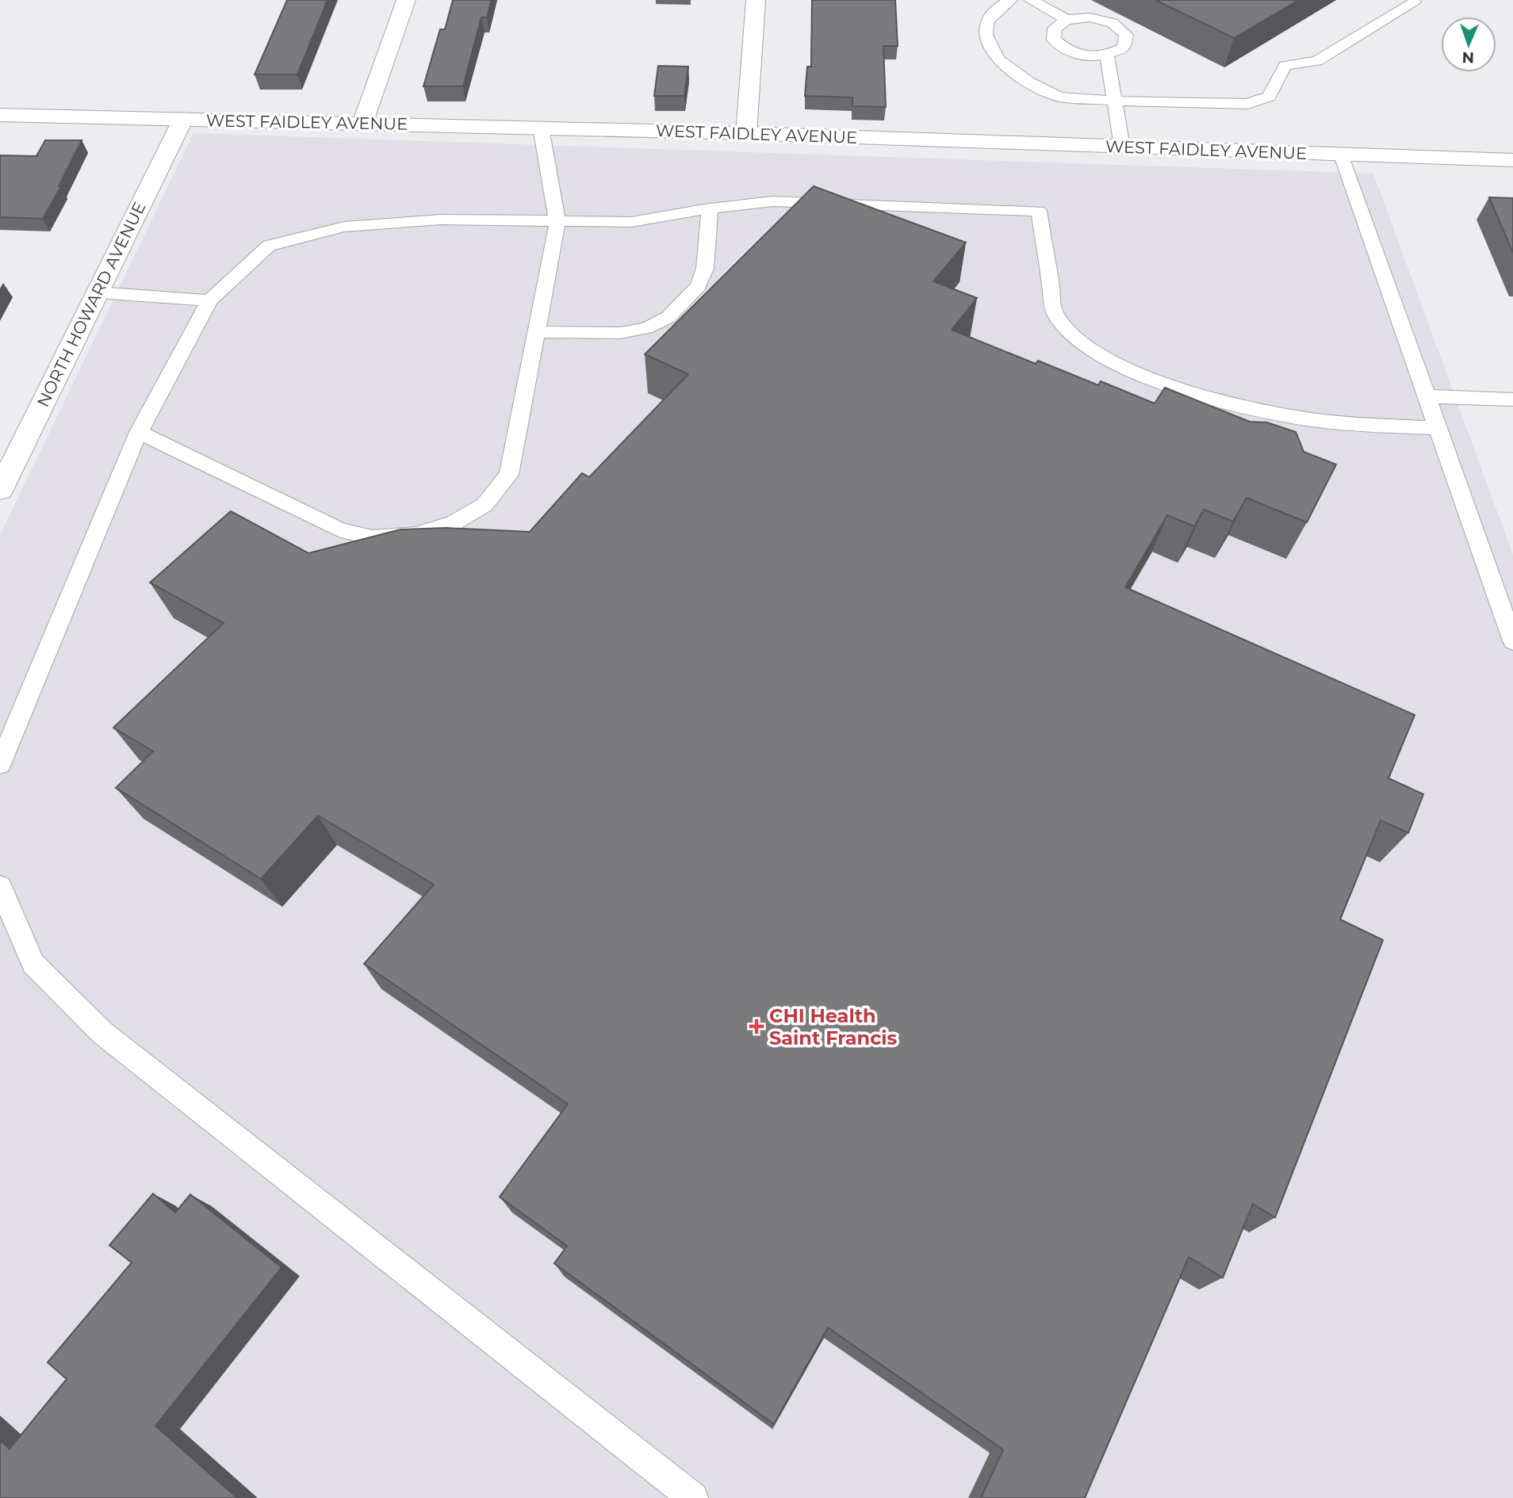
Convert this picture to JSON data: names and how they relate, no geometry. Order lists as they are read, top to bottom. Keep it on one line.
{"streets":{"street":["WEST FAIDLEY AVENUE","NORTH HOWARD AVENUE"]},"crossings":[["WEST FAIDLEY AVENUE","NORTH HOWARD AVENUE"]],"places":{"health":["CHI Health Saint Francis"]},"north":"bottom"}
